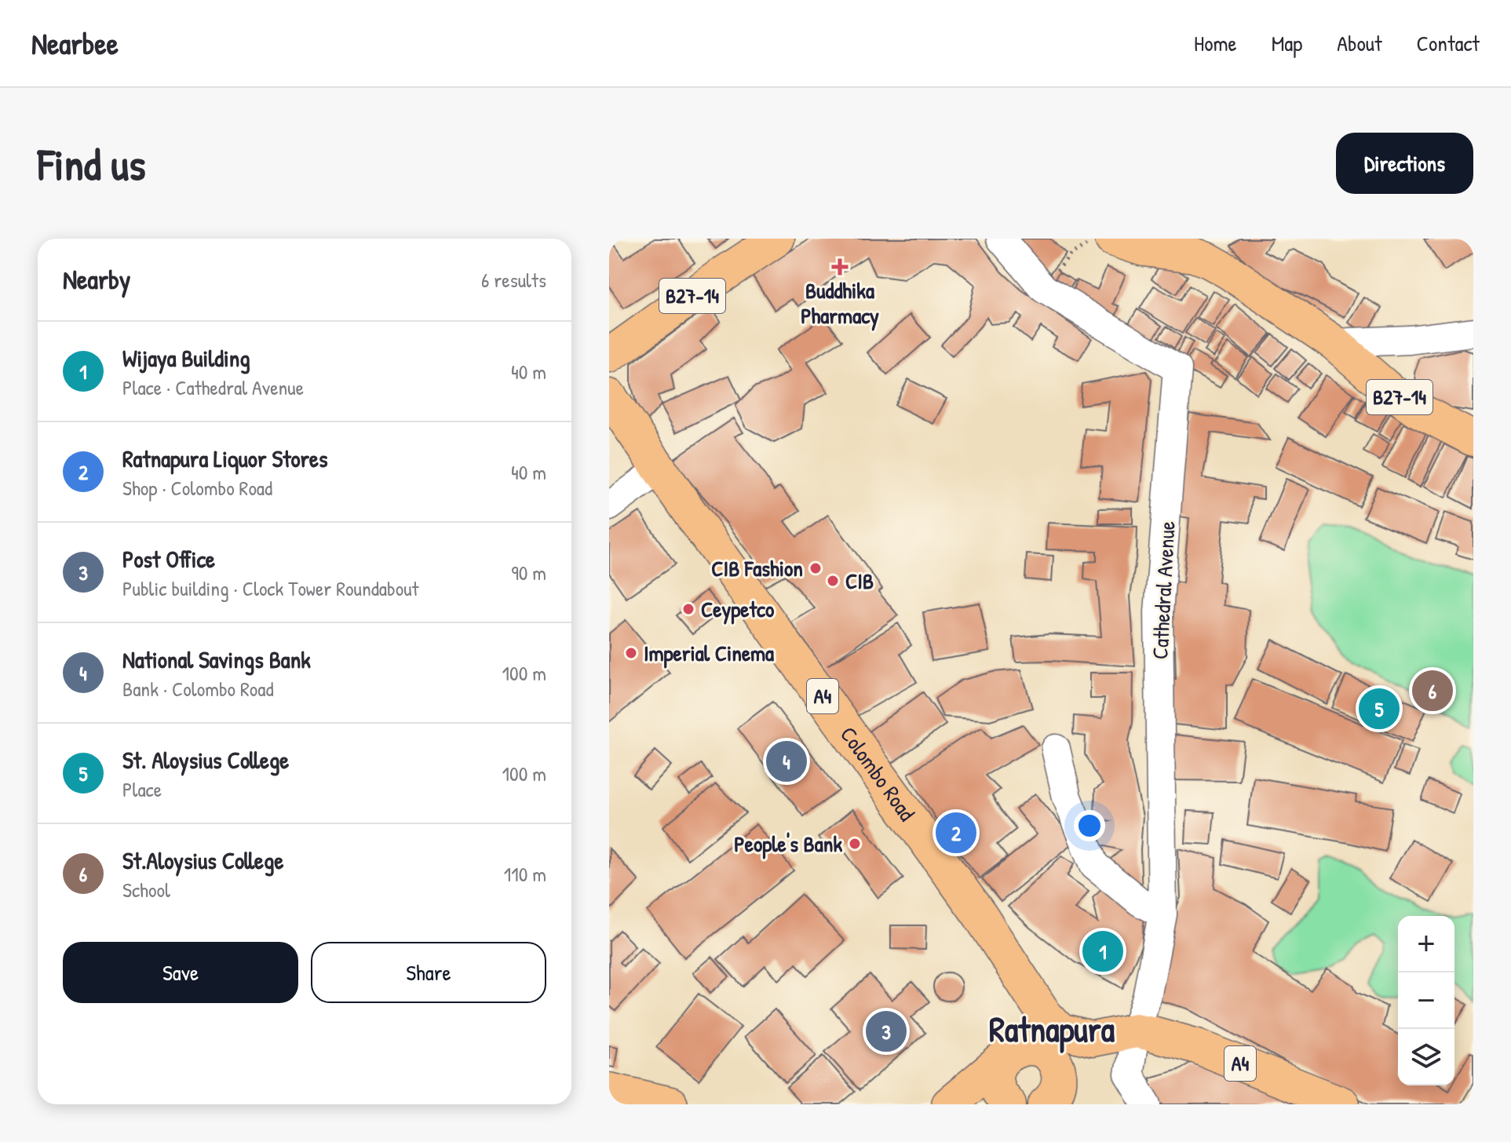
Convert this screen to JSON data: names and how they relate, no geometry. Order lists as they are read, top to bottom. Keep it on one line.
{"streets":{"main road":["B27-14","A4","Colombo Road"],"street":["Cathedral Avenue"]},"crossings":[["Cathedral Avenue","A4"],["A4","Colombo Road"]],"districts":["Ratnapura"],"places":{"health":["Buddhika Pharmacy"],"other":["CIB Fashion","CIB","Ceypetco","Imperial Cinema","People's Bank"]},"page":{"header":"Nearbee","nav":["Home","Map","About","Contact"],"buttons":["Directions",["Save","Share"]],"title":"Find us","heading":["Nearby","6 results"],"list":[{"mark":"1","name":"Wijaya Building","note":"Place · Cathedral Avenue","value":"40 m"},{"mark":"2","name":"Ratnapura Liquor Stores","note":"Shop · Colombo Road","value":"40 m"},{"mark":"3","name":"Post Office","note":"Public building · Clock Tower Roundabout","value":"90 m"},{"mark":"4","name":"National Savings Bank","note":"Bank · Colombo Road","value":"100 m"},{"mark":"5","name":"St. Aloysius College","note":"Place","value":"100 m"},{"mark":"6","name":"St.Aloysius College","note":"School","value":"110 m"}],"pins":["6","5","4","2","1","3"],"map_buttons":["+","−"]}}
